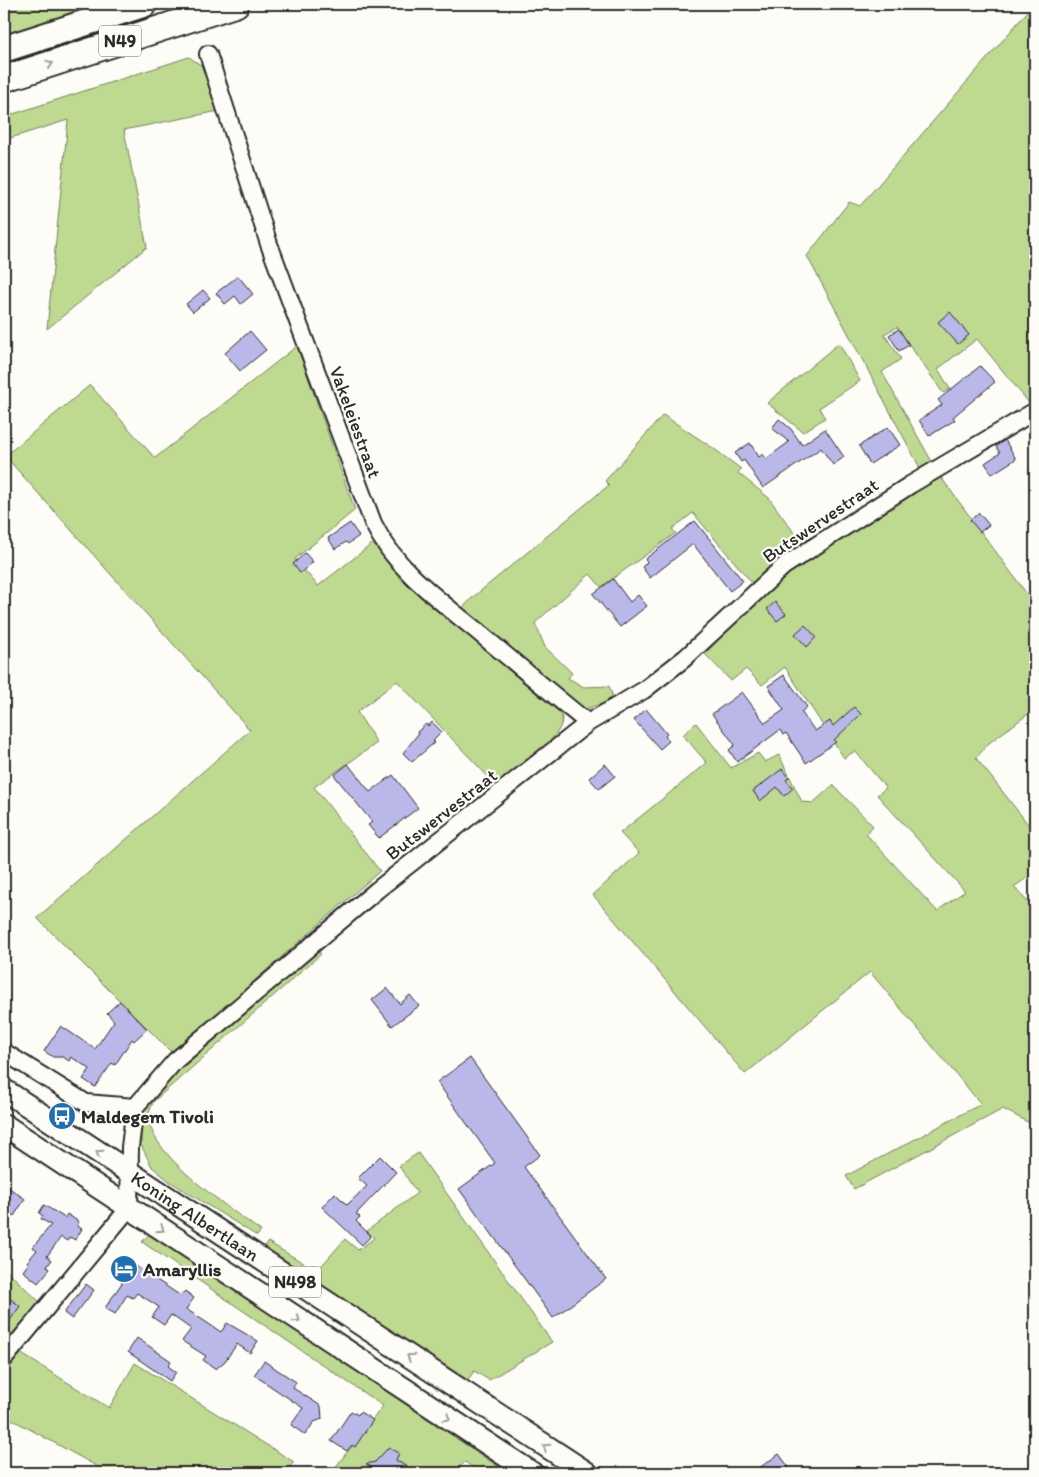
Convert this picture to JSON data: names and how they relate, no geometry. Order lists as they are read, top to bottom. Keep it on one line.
{"streets":{"highway":["N49"],"main road":["Koning Albertlaan","N498"],"street":["Vakeleiestraat","Butswervestraat"]},"crossings":[["Vakeleiestraat","Butswervestraat"]],"places":{"bus stop":["Maldegem Tivoli"],"hotel":["Amaryllis"]}}
